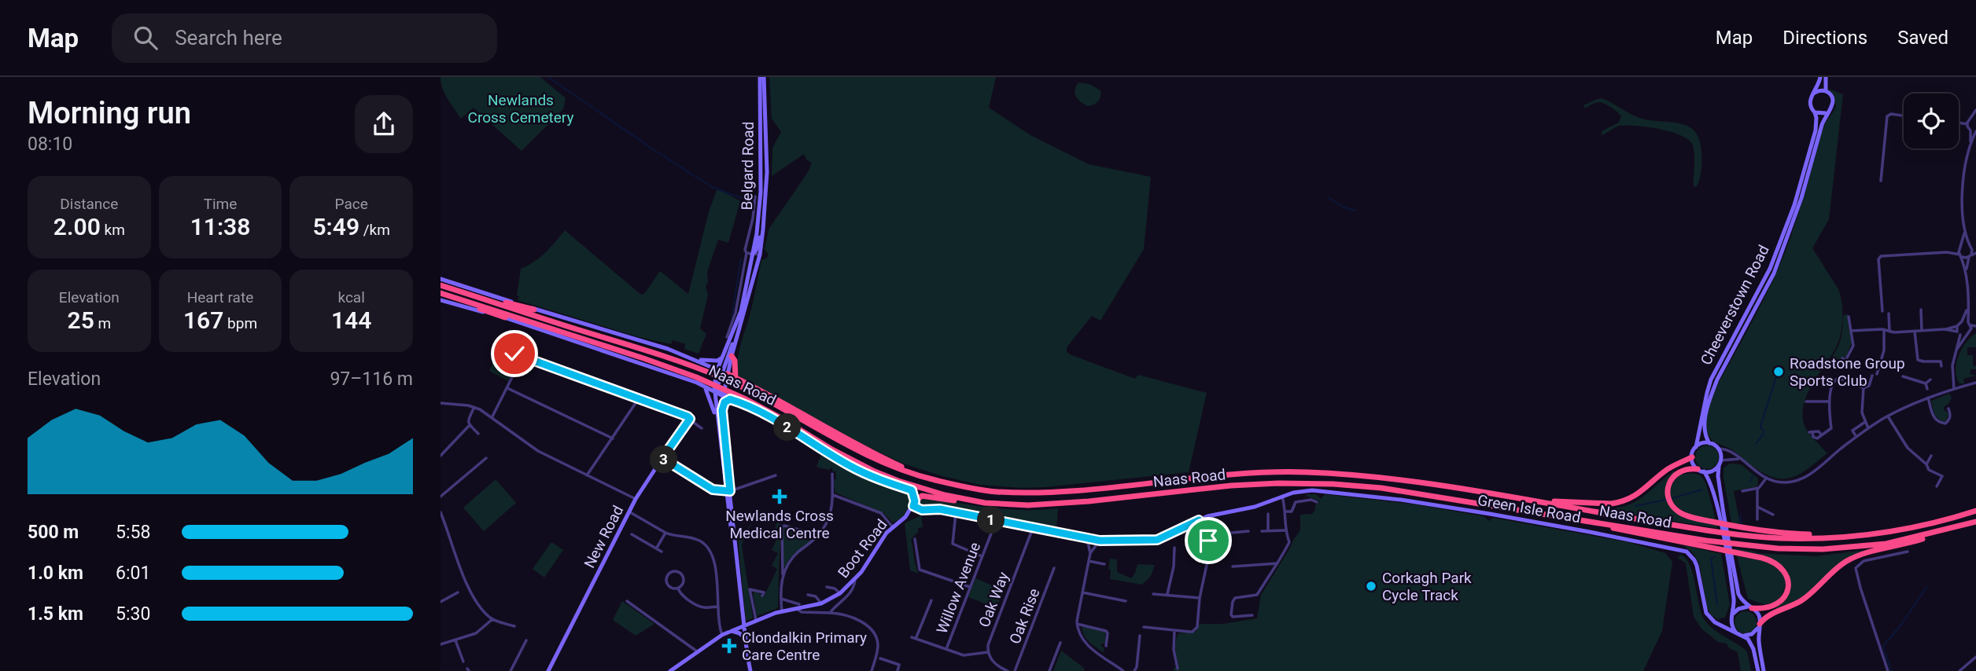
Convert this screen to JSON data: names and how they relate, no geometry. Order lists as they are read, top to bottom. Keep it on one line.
{"streets":{"highway":["Naas Road"],"main road":["Belgard Road","Cheeverstown Road","Green Isle Road","New Road","Boot Road"],"street":["Willow Avenue","Oak Way","Oak Rise"]},"crossings":[["Belgard Road","Naas Road"]],"parks":["Newlands Cross Cemetery"],"places":{"other":["Roadstone Group Sports Club","Corkagh Park Cycle Track"],"health":["Newlands Cross Medical Centre","Clondalkin Primary Care Centre"]},"page":{"header":"Map","search":"Search here","nav":["Map","Directions","Saved"],"heading":["Morning run","08:10"],"stats":[["Distance","2.00 km"],["Time","11:38"],["Pace","5:49 /km"],["Elevation","25 m"],["Heart rate","167 bpm"],["kcal","144"]],"chart":["Elevation","97–116 m"],"pins":["2","3","1"],"list":[{"name":"500 m","note":"5:58"},{"name":"1.0 km","note":"6:01"},{"name":"1.5 km","note":"5:30"}]}}
